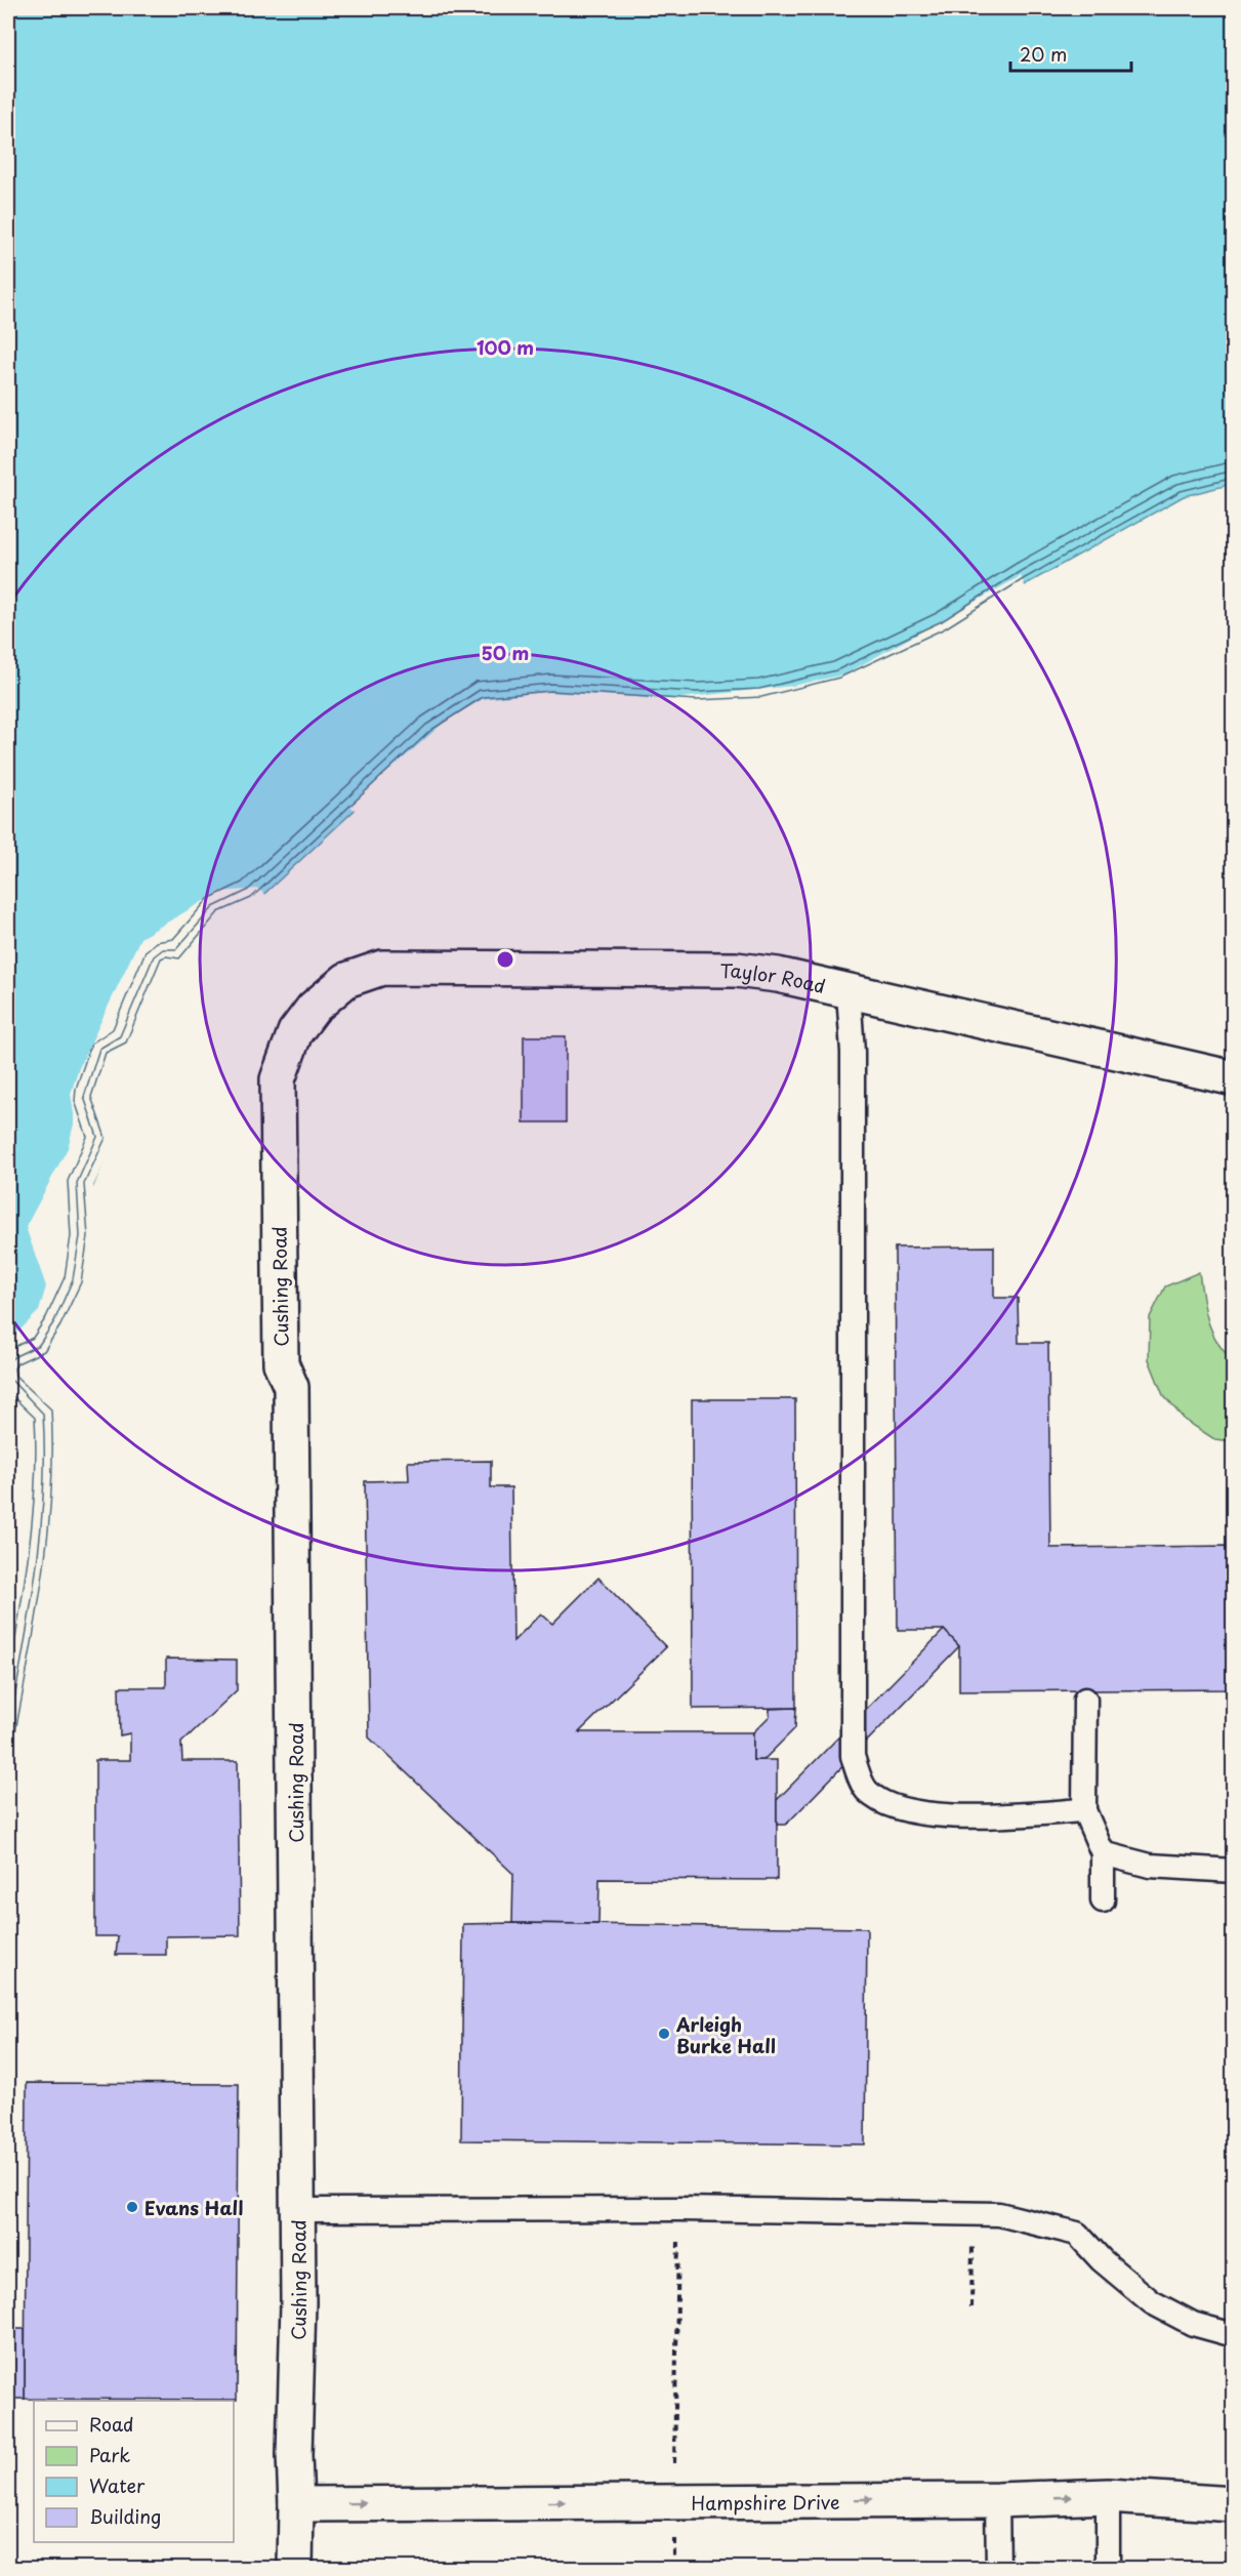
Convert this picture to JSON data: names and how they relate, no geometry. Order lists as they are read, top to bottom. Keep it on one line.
{"streets":{"street":["Taylor Road","Cushing Road","Hampshire Drive"]},"crossings":[["Taylor Road","Cushing Road"],["Cushing Road","Hampshire Drive"]],"one_way":["Hampshire Drive"],"places":["Arleigh Burke Hall","Evans Hall"],"legend":["Road","Park","Water","Building"],"scale_bar":"20 m","rings":["100 m","50 m"]}
